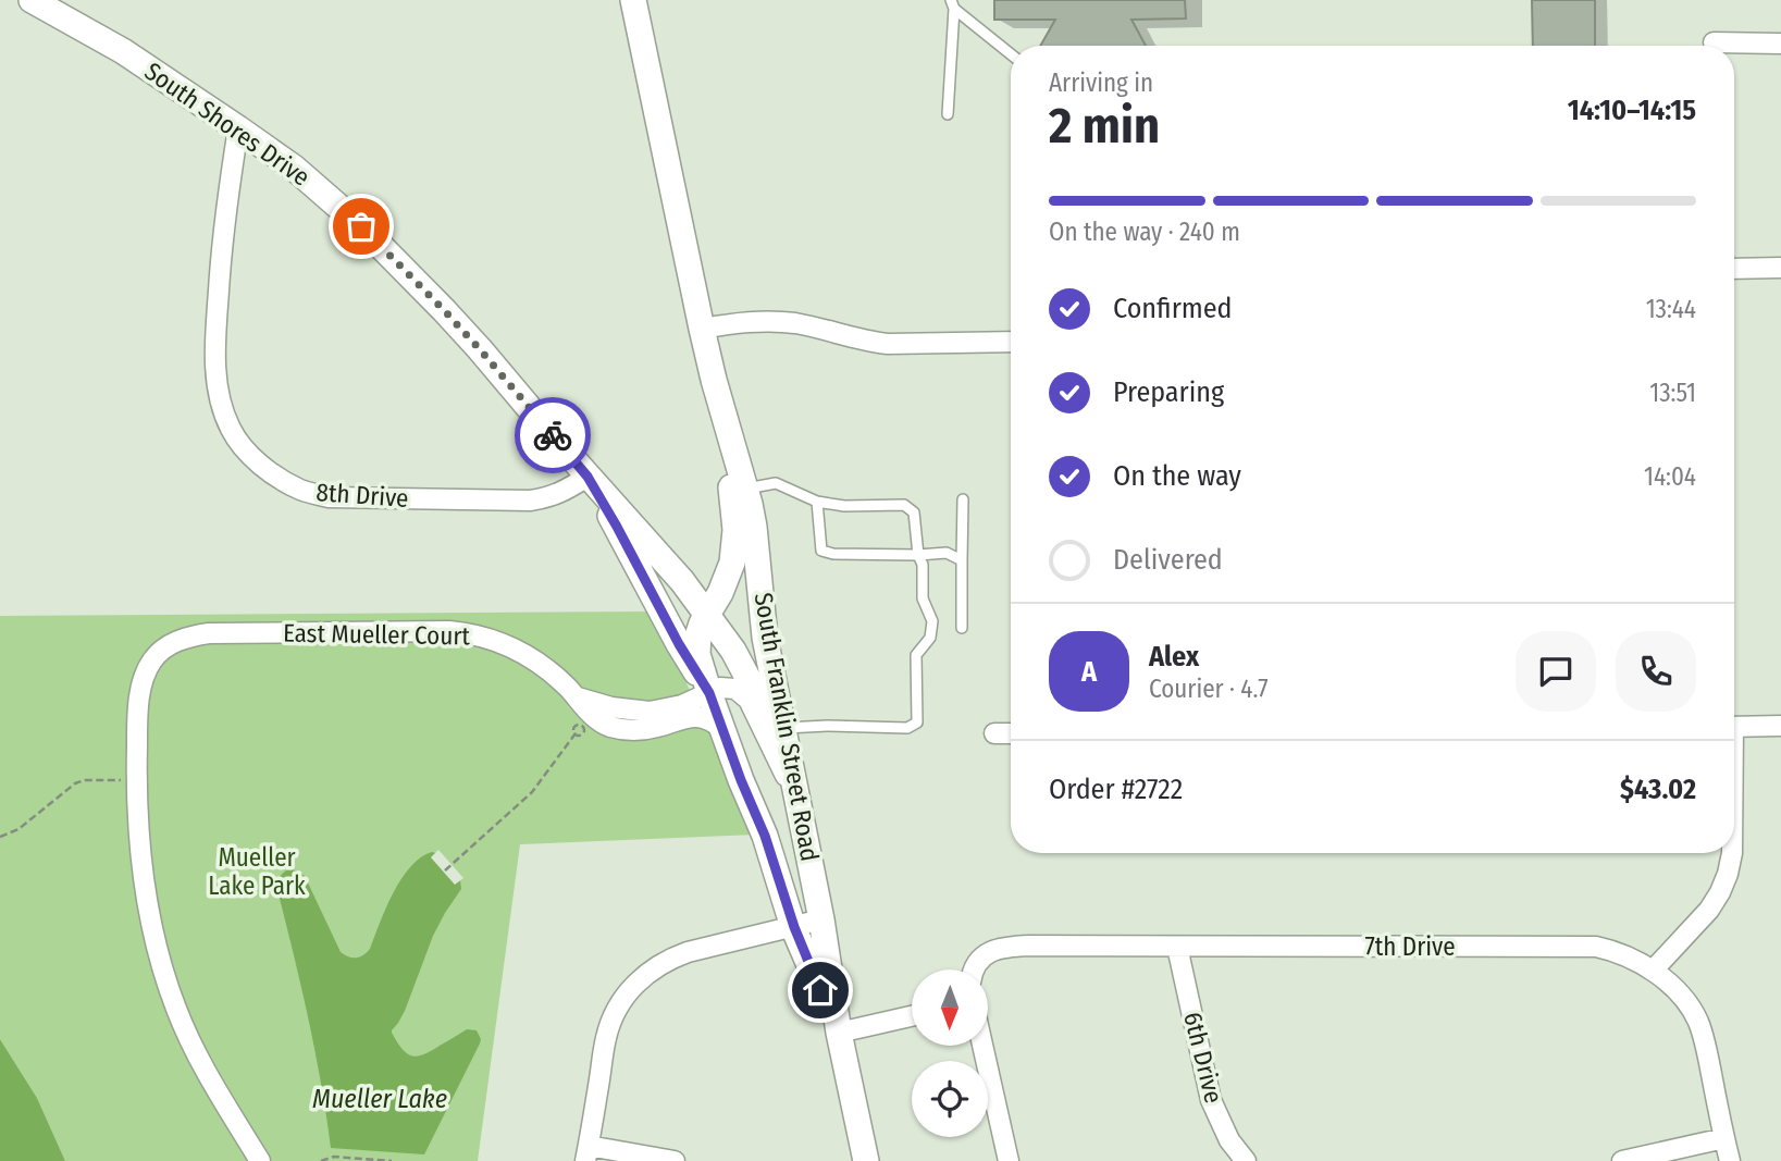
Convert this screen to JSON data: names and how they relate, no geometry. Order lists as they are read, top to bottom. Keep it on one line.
{"streets":{"street":["South Shores Drive","8th Drive","East Mueller Court","South Franklin Street Road","7th Drive","6th Drive"]},"crossings":[["South Shores Drive","8th Drive"],["South Shores Drive","East Mueller Court"],["South Shores Drive","South Franklin Street Road"],["East Mueller Court","South Franklin Street Road"],["7th Drive","6th Drive"]],"water":["Mueller Lake"],"parks":["Mueller Lake Park"],"north":"bottom","page":{"heading":["2 min","Arriving in","14:10–14:15"],"panel":["Alex","Courier · 4.7","Order #2722","$43.02"],"bar":"On the way · 240 m","list":[["Confirmed","13:44"],["Preparing","13:51"],["On the way","14:04"],"Delivered"],"round":"A"}}
